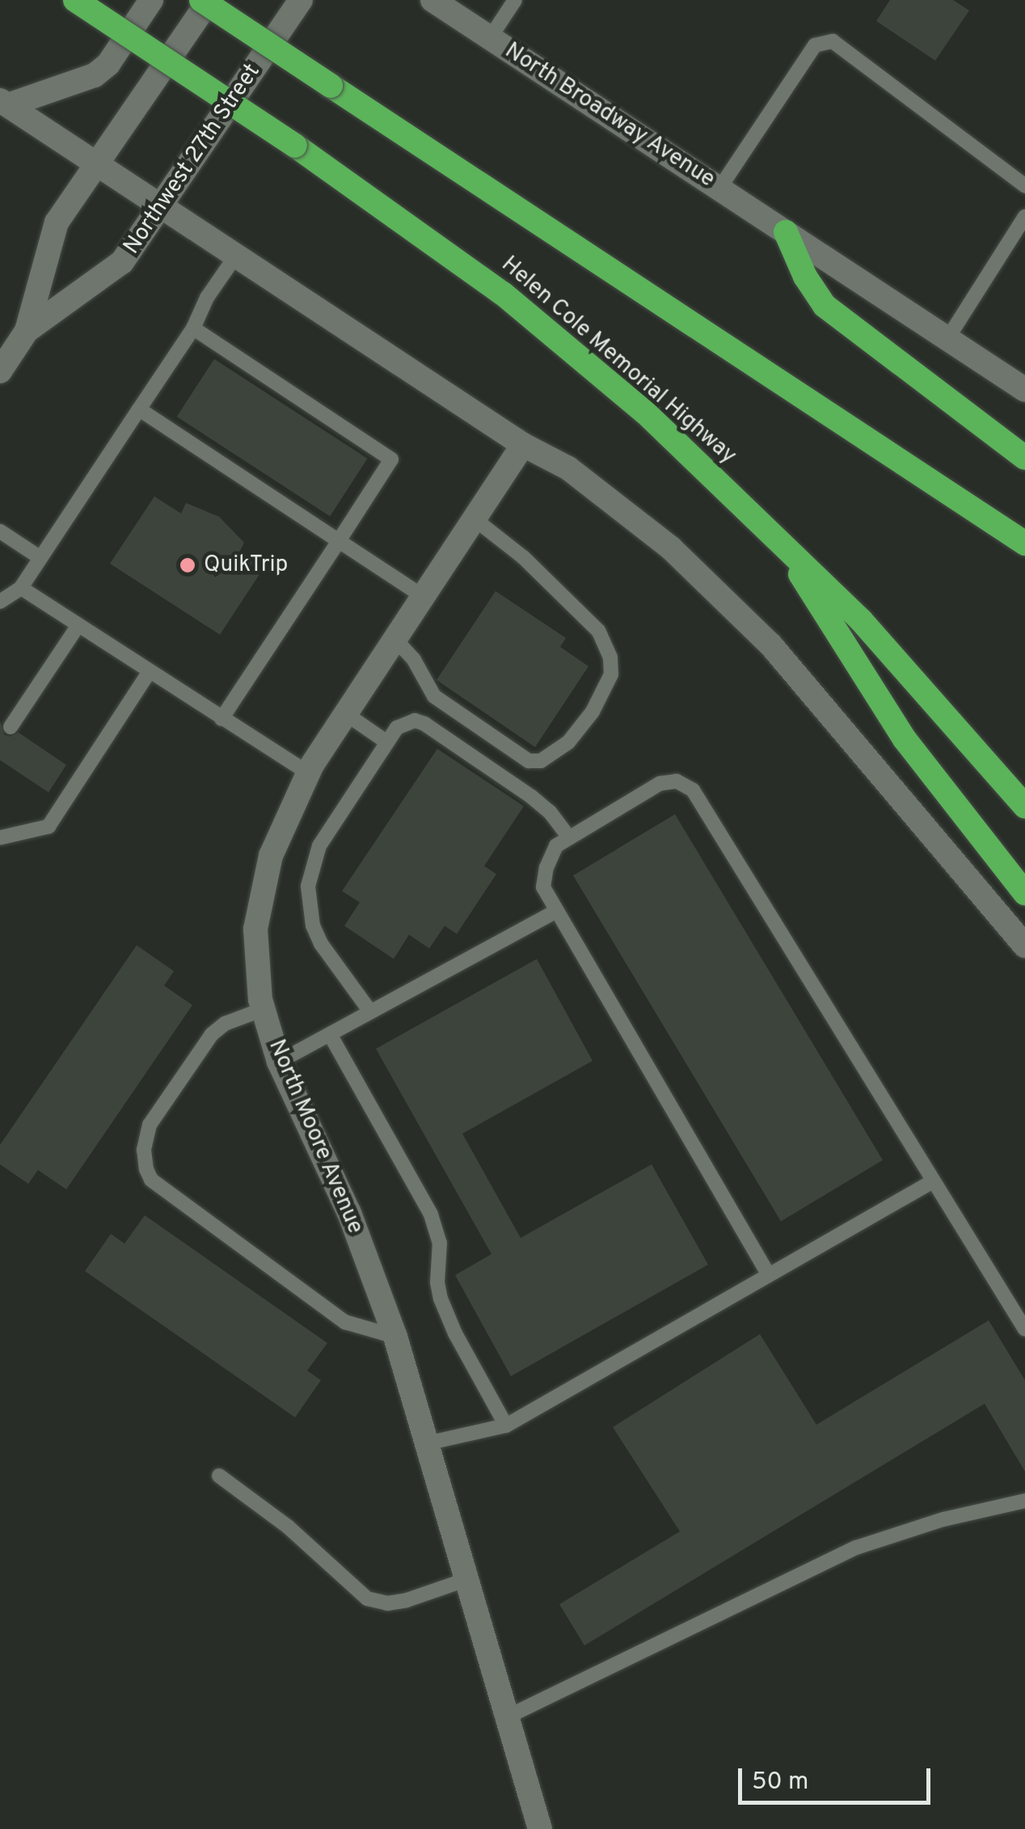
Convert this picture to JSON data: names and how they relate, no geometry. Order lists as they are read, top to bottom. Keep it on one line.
{"streets":{"highway":["Helen Cole Memorial Highway"],"main road":["North Broadway Avenue","Northwest 27th Street","North Moore Avenue"]},"places":["QuikTrip"],"scale_bar":"50 m"}
